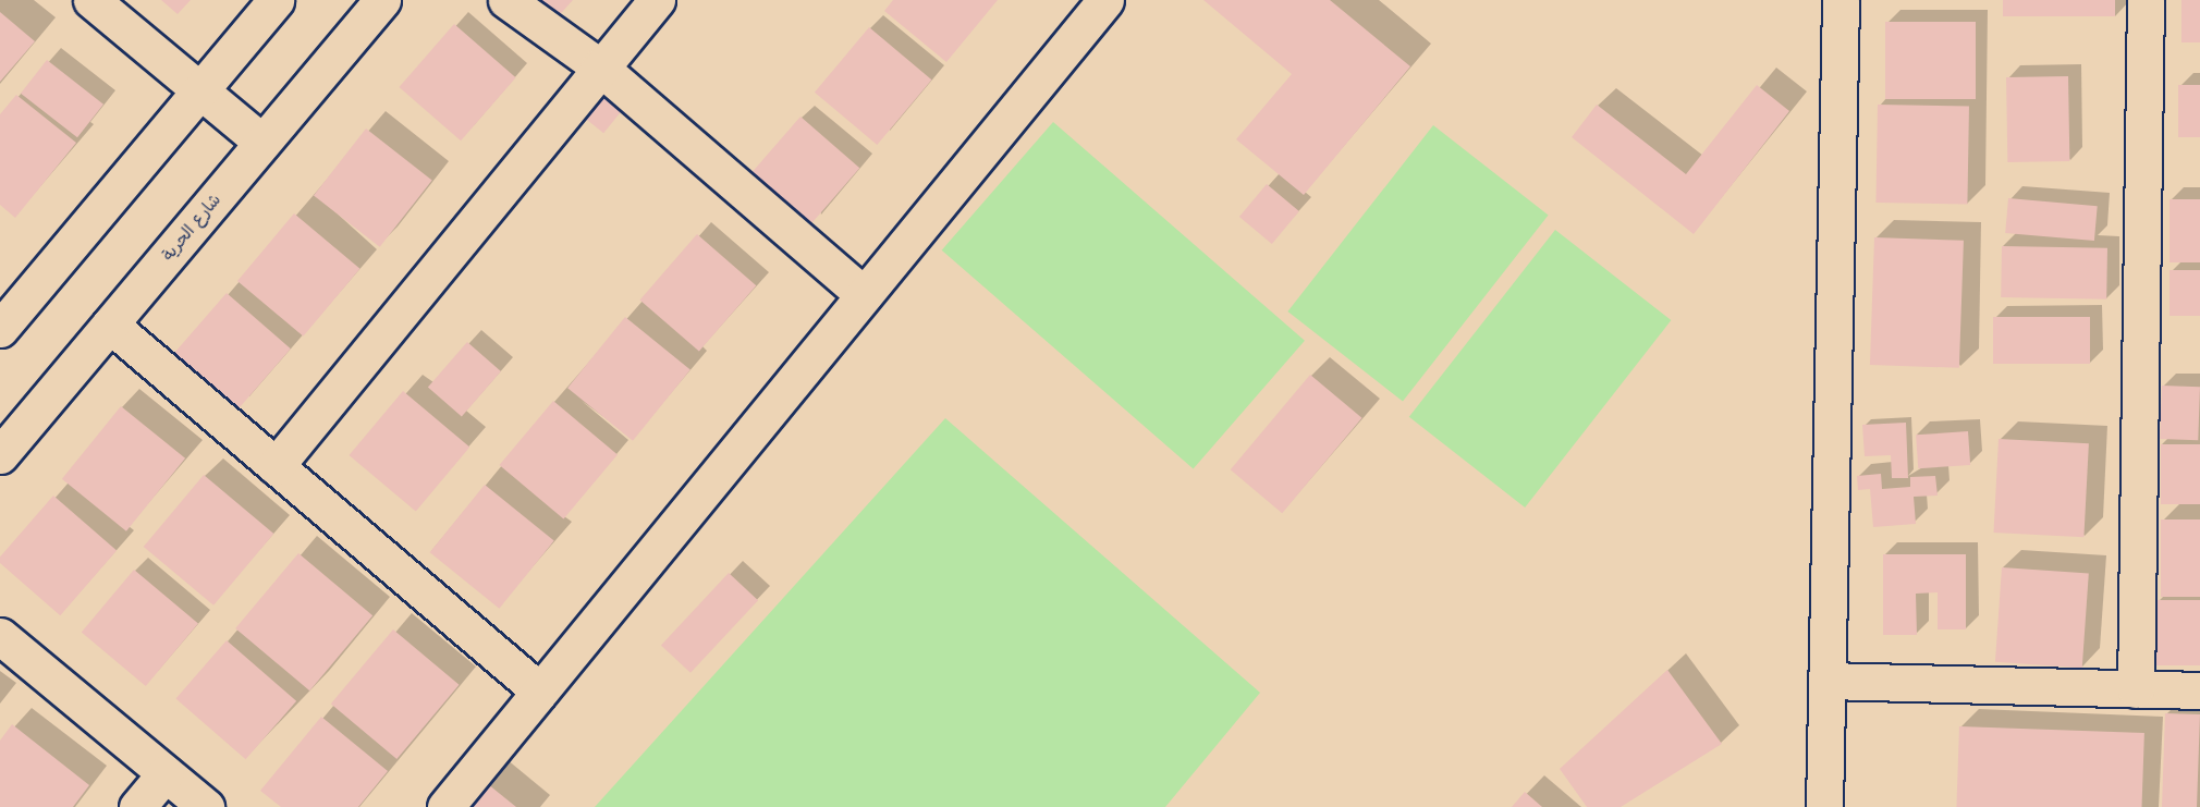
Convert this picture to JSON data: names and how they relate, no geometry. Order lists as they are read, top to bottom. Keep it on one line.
{"streets":{"street":["شارع الحرية"]}}
